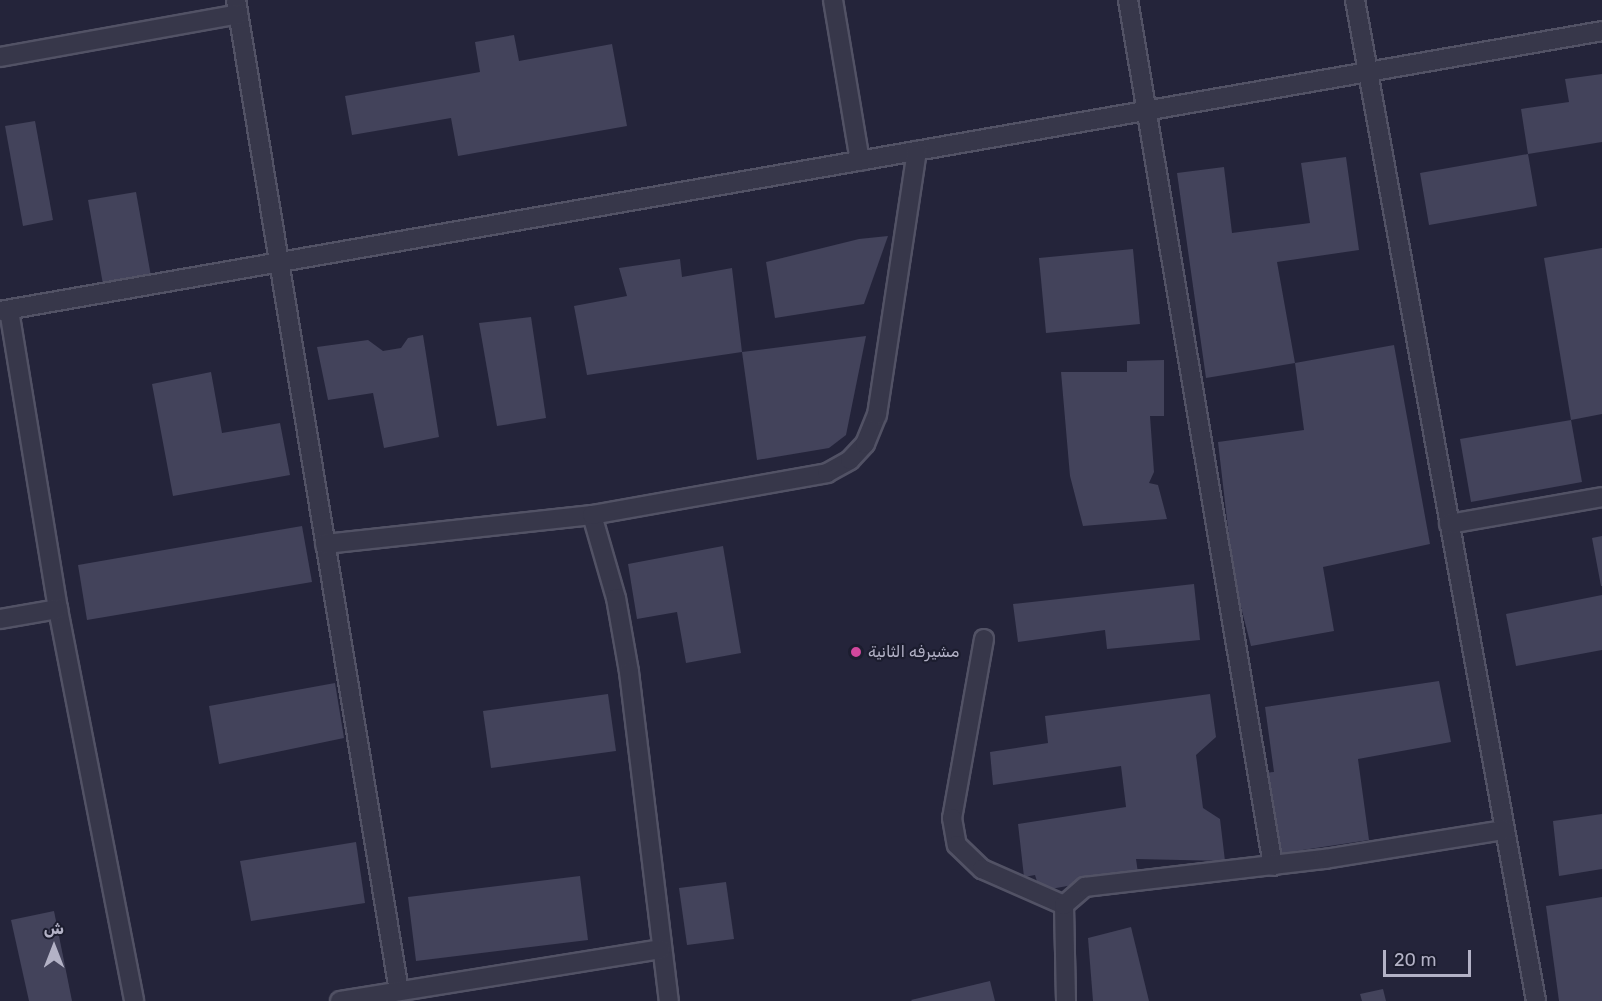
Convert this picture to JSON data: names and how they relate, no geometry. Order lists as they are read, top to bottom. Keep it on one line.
{"places":["مشيرفه الثانية"],"scale_bar":"20 m","north":"top"}
